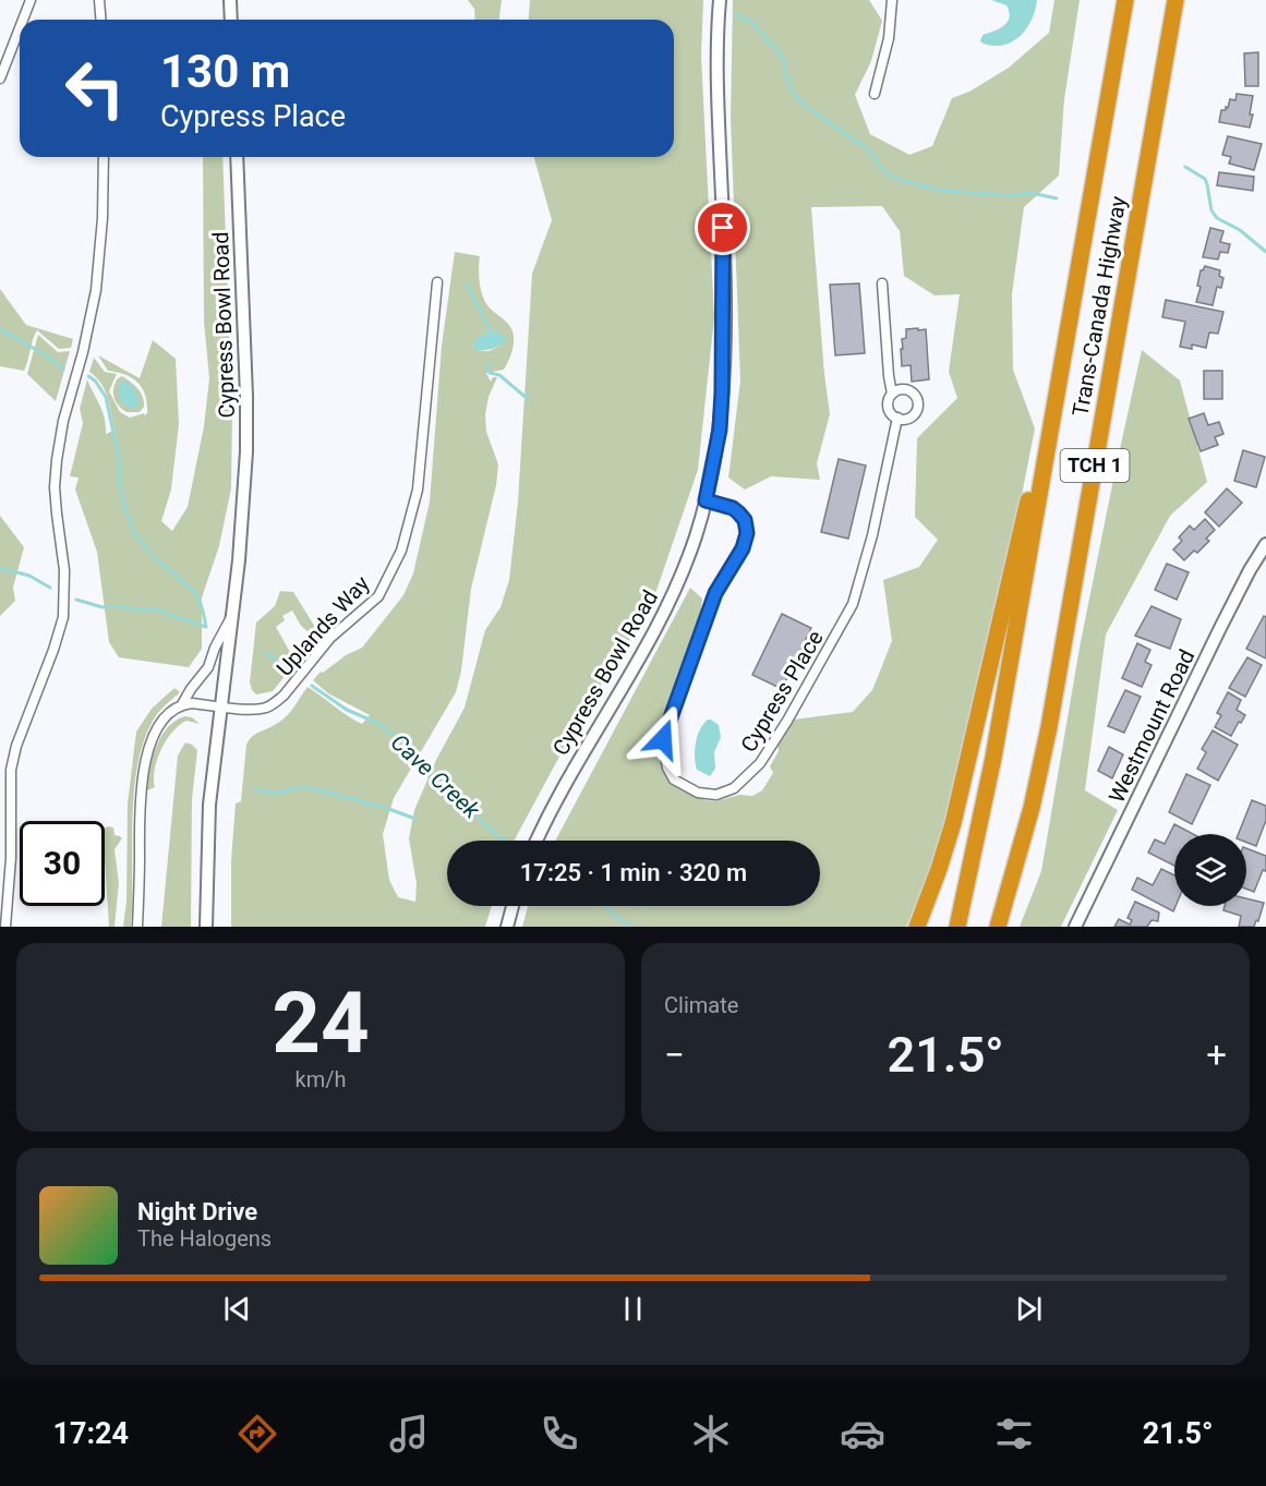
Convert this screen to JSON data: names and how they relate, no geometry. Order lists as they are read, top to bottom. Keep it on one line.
{"streets":{"highway":["Trans-Canada Highway","TCH 1"],"street":["Cypress Bowl Road","Uplands Way","Cypress Place","Westmount Road"]},"crossings":[["Cypress Bowl Road","Uplands Way"],["Cypress Bowl Road","Cypress Place"]],"water":["Cave Creek"],"page":{"turn":["130 m","Cypress Place"],"limit":"30","trip":"17:25 · 1 min · 320 m","tile":[["24","km/h"],"Climate"],"heat":["−","21.5°","+"],"song":["Night Drive","The Halogens"],"tabs":["17:24","21.5°"]}}
